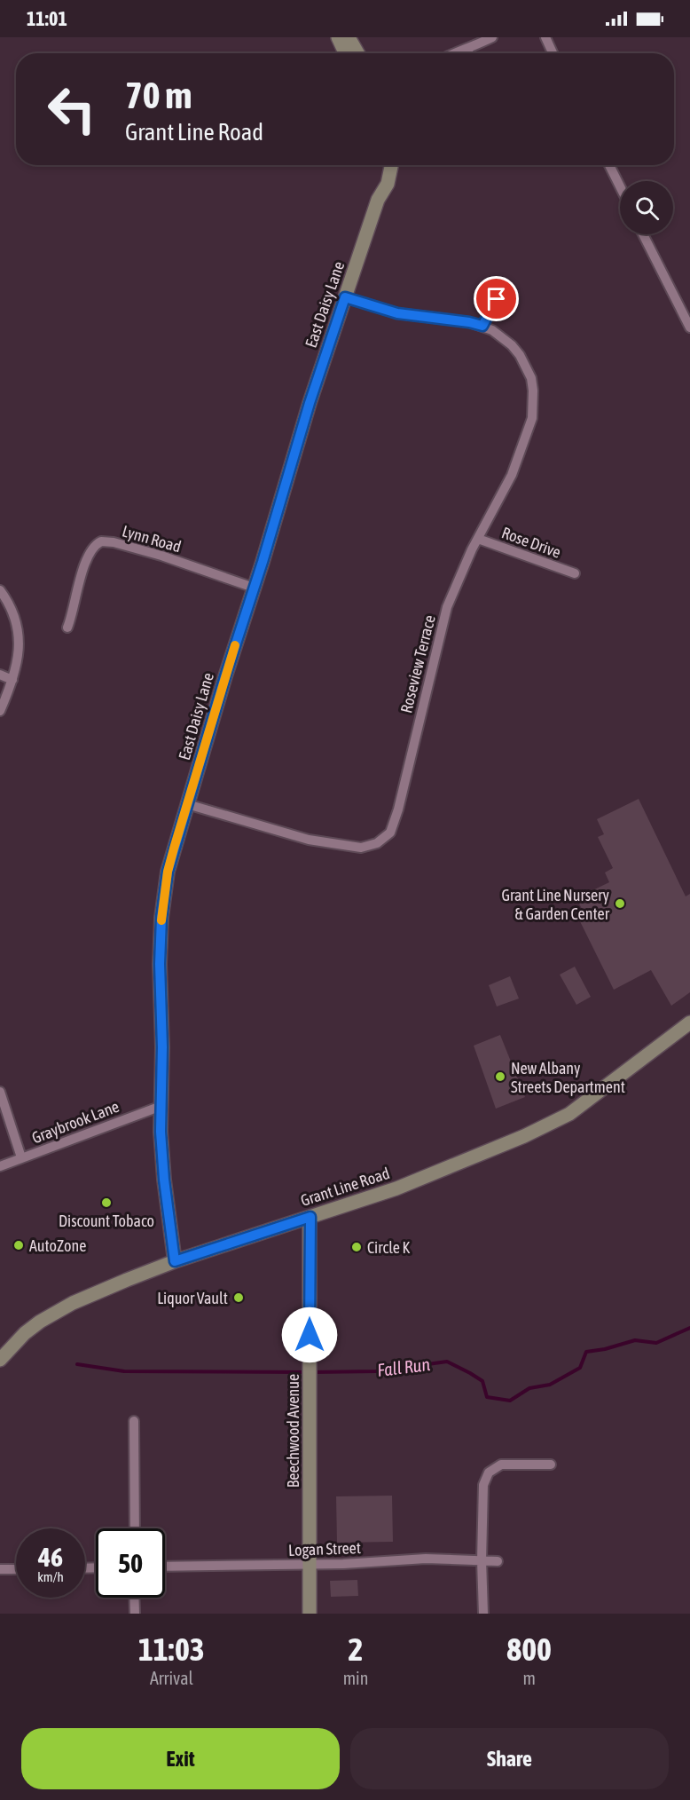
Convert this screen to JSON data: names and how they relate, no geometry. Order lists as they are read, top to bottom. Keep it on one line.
{"streets":{"street":["East Daisy Lane","Lynn Road","Rose Drive","Roseview Terrace","Graybrook Lane","Grant Line Road","Beechwood Avenue","Logan Street"]},"crossings":[["East Daisy Lane","Lynn Road"],["East Daisy Lane","Roseview Terrace"],["East Daisy Lane","Graybrook Lane"],["East Daisy Lane","Grant Line Road"],["Rose Drive","Roseview Terrace"],["Grant Line Road","Beechwood Avenue"],["Beechwood Avenue","Logan Street"]],"water":["Fall Run"],"places":["Grant Line Nursery & Garden Center","New Albany Streets Department","Discount Tobaco","AutoZone","Circle K","Liquor Vault"],"page":{"status":"11:01","turn":["70 m","Grant Line Road"],"speed":"46 km/h","limit":"50","eta":["11:03","Arrival","2","min","800","m"],"buttons":["Exit","Share"]}}
